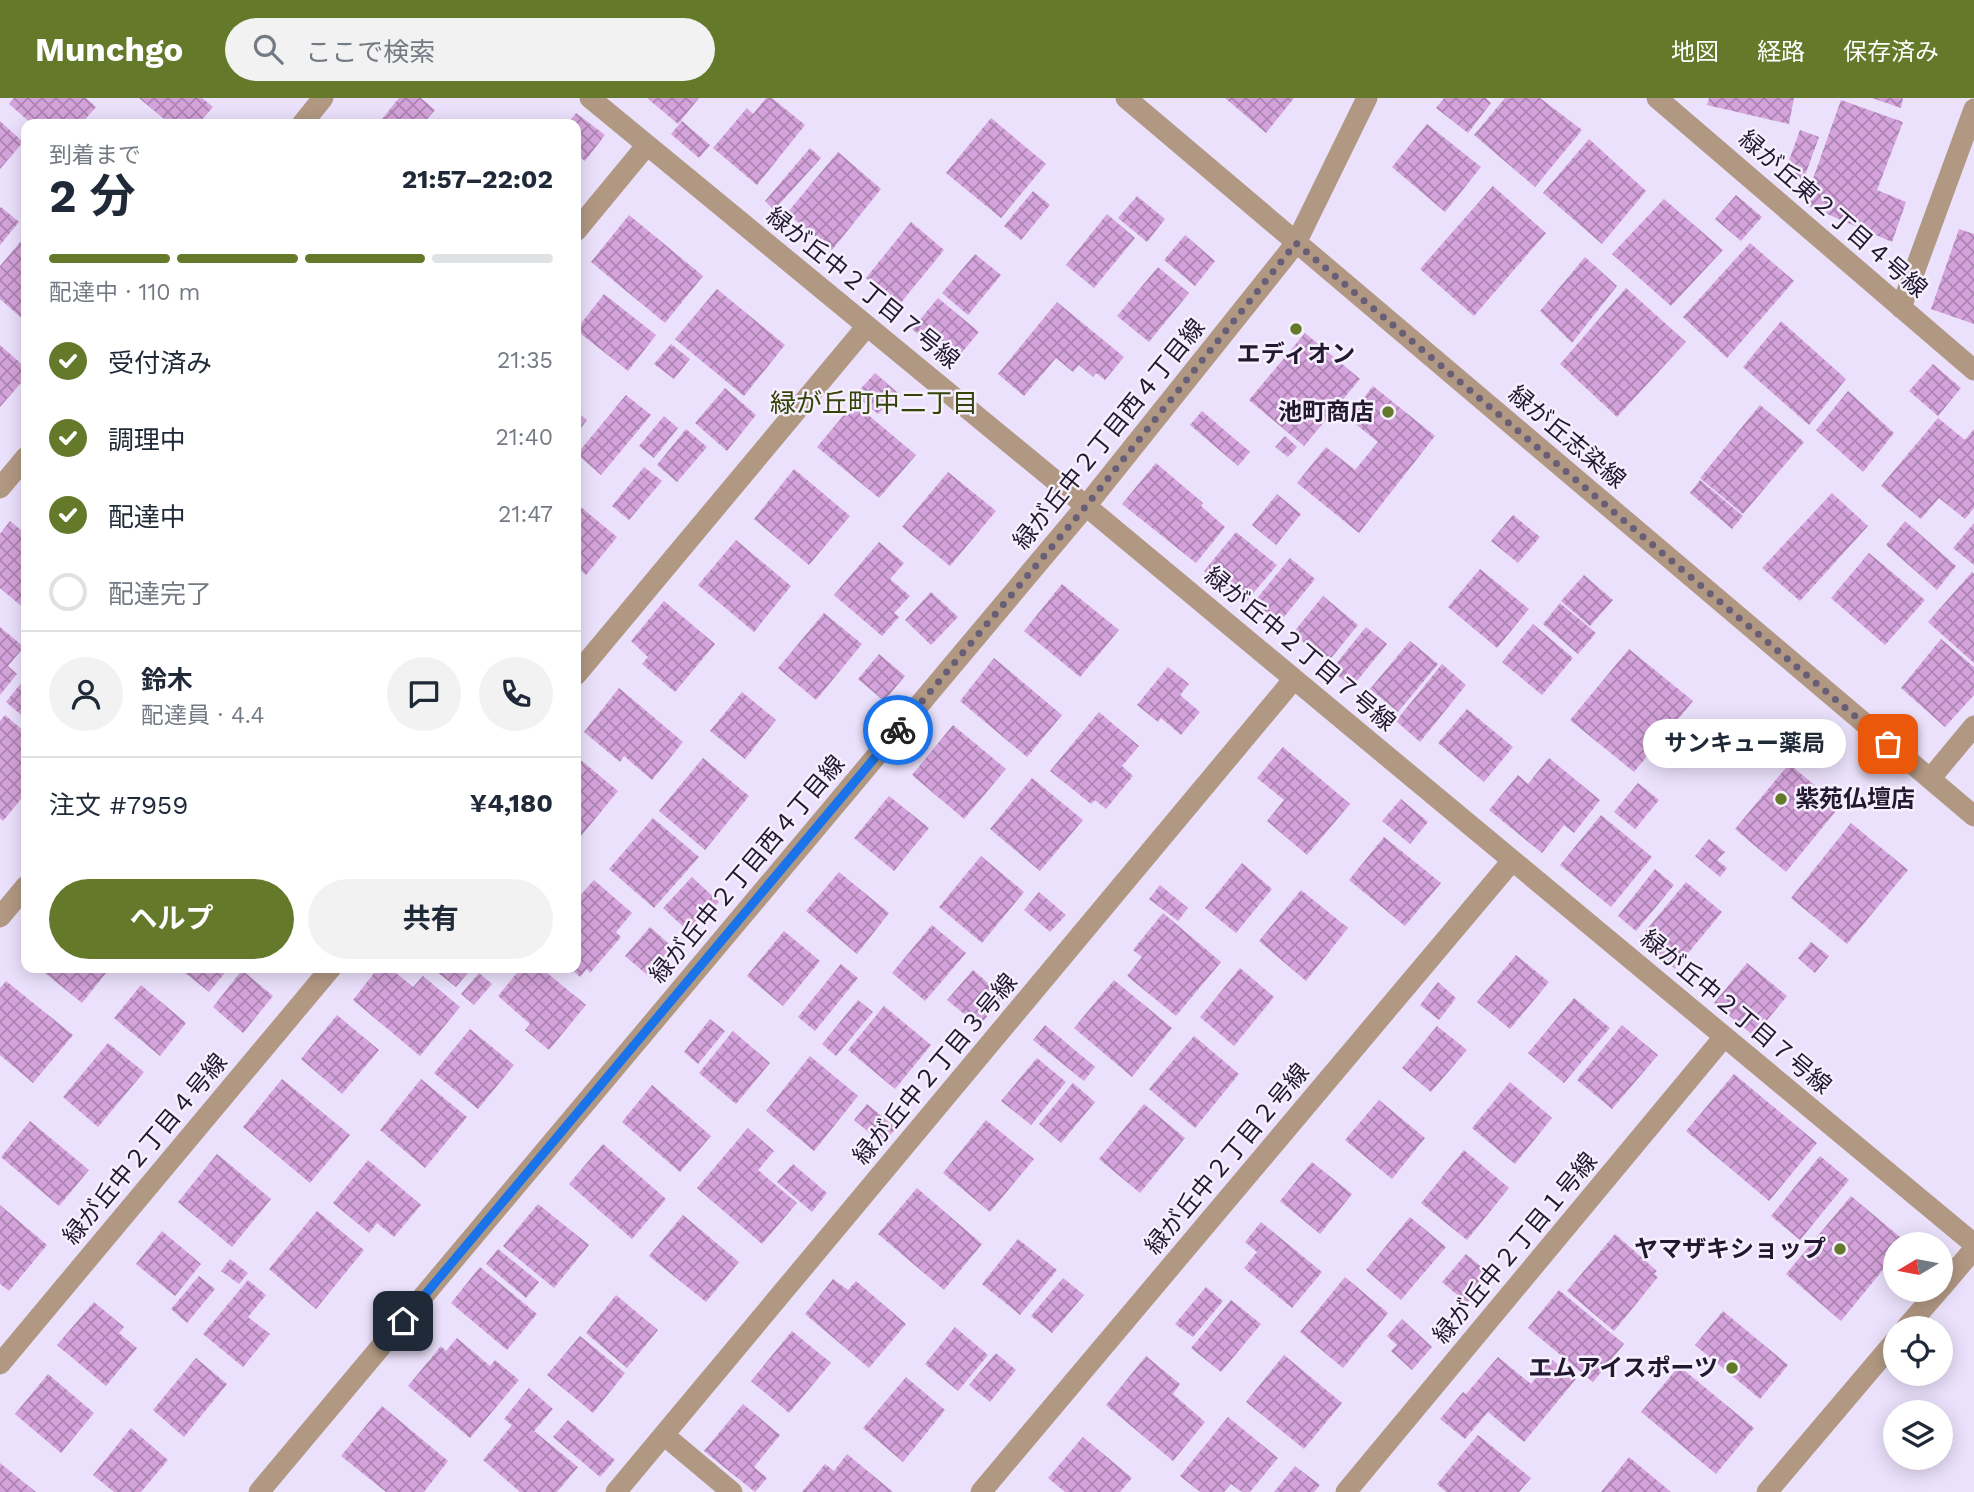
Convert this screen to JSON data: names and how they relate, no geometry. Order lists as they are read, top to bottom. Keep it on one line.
{"streets":{"street":["緑が丘東２丁目４号線","緑が丘中２丁目７号線","緑が丘中２丁目西４丁目線","緑が丘志染線","緑が丘中２丁目３号線","緑が丘中２丁目４号線","緑が丘中２丁目２号線","緑が丘中２丁目１号線"]},"crossings":[["緑が丘中２丁目７号線","緑が丘中２丁目西４丁目線"],["緑が丘中２丁目７号線","緑が丘中２丁目３号線"],["緑が丘中２丁目７号線","緑が丘中２丁目２号線"],["緑が丘中２丁目７号線","緑が丘中２丁目１号線"],["緑が丘中２丁目西４丁目線","緑が丘志染線"]],"districts":["緑が丘町中二丁目"],"places":["エディオン","池町商店","サンキュー薬局","紫苑仏壇店","ヤマザキショップ","エムアイスポーツ"],"north":"left","page":{"header":"Munchgo","search":"ここで検索","nav":["地図","経路","保存済み"],"heading":["2 分","到着まで","21:57–22:02"],"panel":["鈴木","配達員 · 4.4","注文 #7959","¥4,180"],"bar":"配達中 · 110 m","list":[["受付済み","21:35"],["調理中","21:40"],["配達中","21:47"],"配達完了"],"bubble":"サンキュー薬局","buttons":["ヘルプ","共有"]}}
